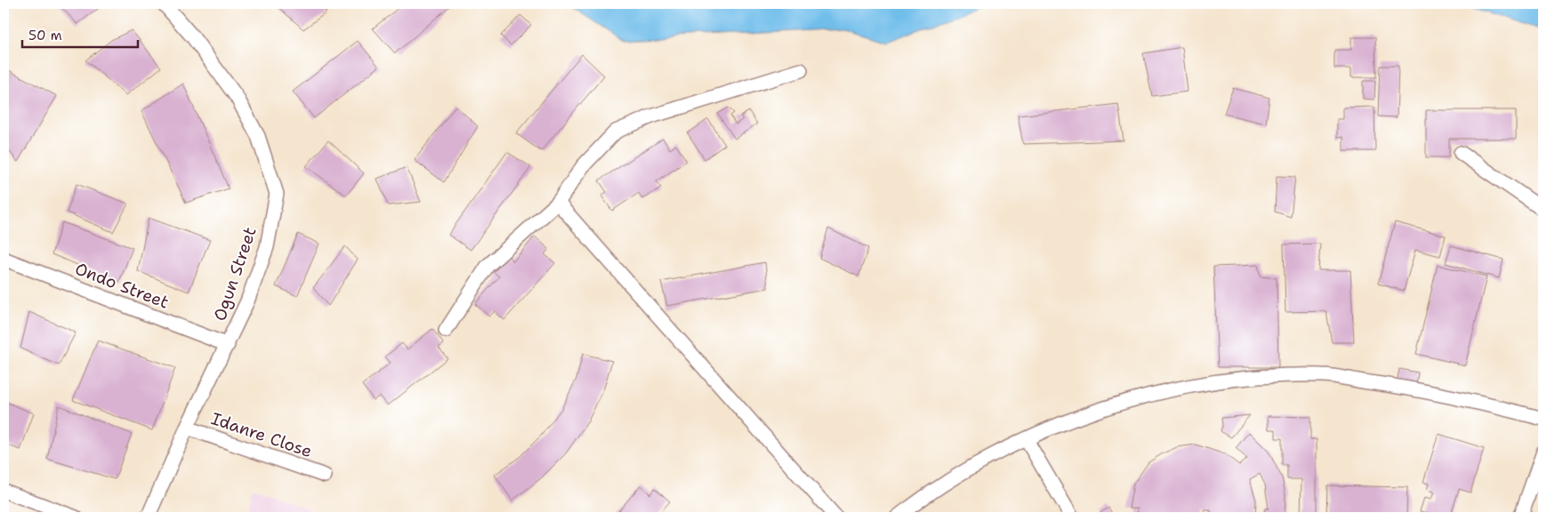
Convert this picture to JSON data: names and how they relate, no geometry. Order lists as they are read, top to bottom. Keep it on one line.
{"streets":{"street":["Ogun Street","Ondo Street","Idanre Close"]},"crossings":[["Ogun Street","Ondo Street"],["Ogun Street","Idanre Close"]],"scale_bar":"50 m"}
